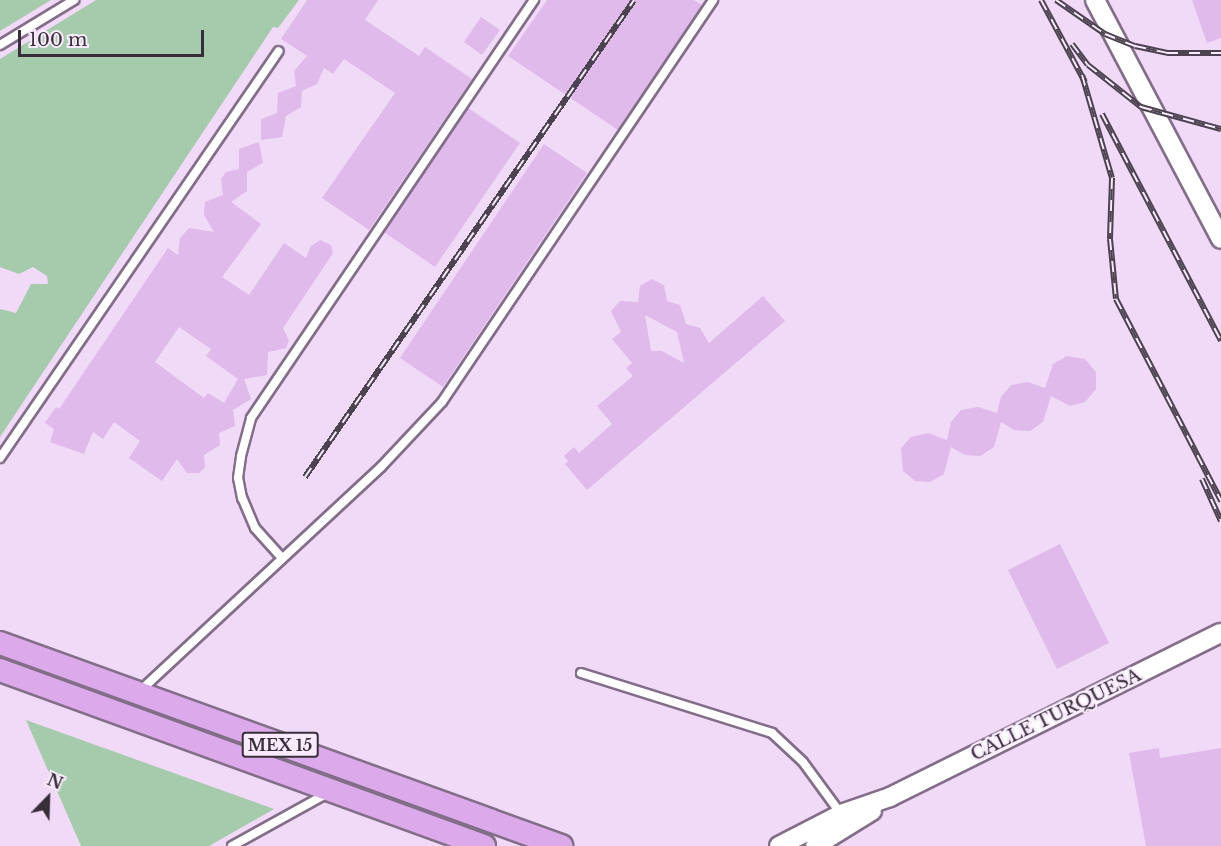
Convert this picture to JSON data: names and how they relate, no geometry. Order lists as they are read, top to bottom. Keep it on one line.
{"streets":{"main road":["MEX 15"],"street":["CALLE TURQUESA"]},"scale_bar":"100 m","north":"top right"}
